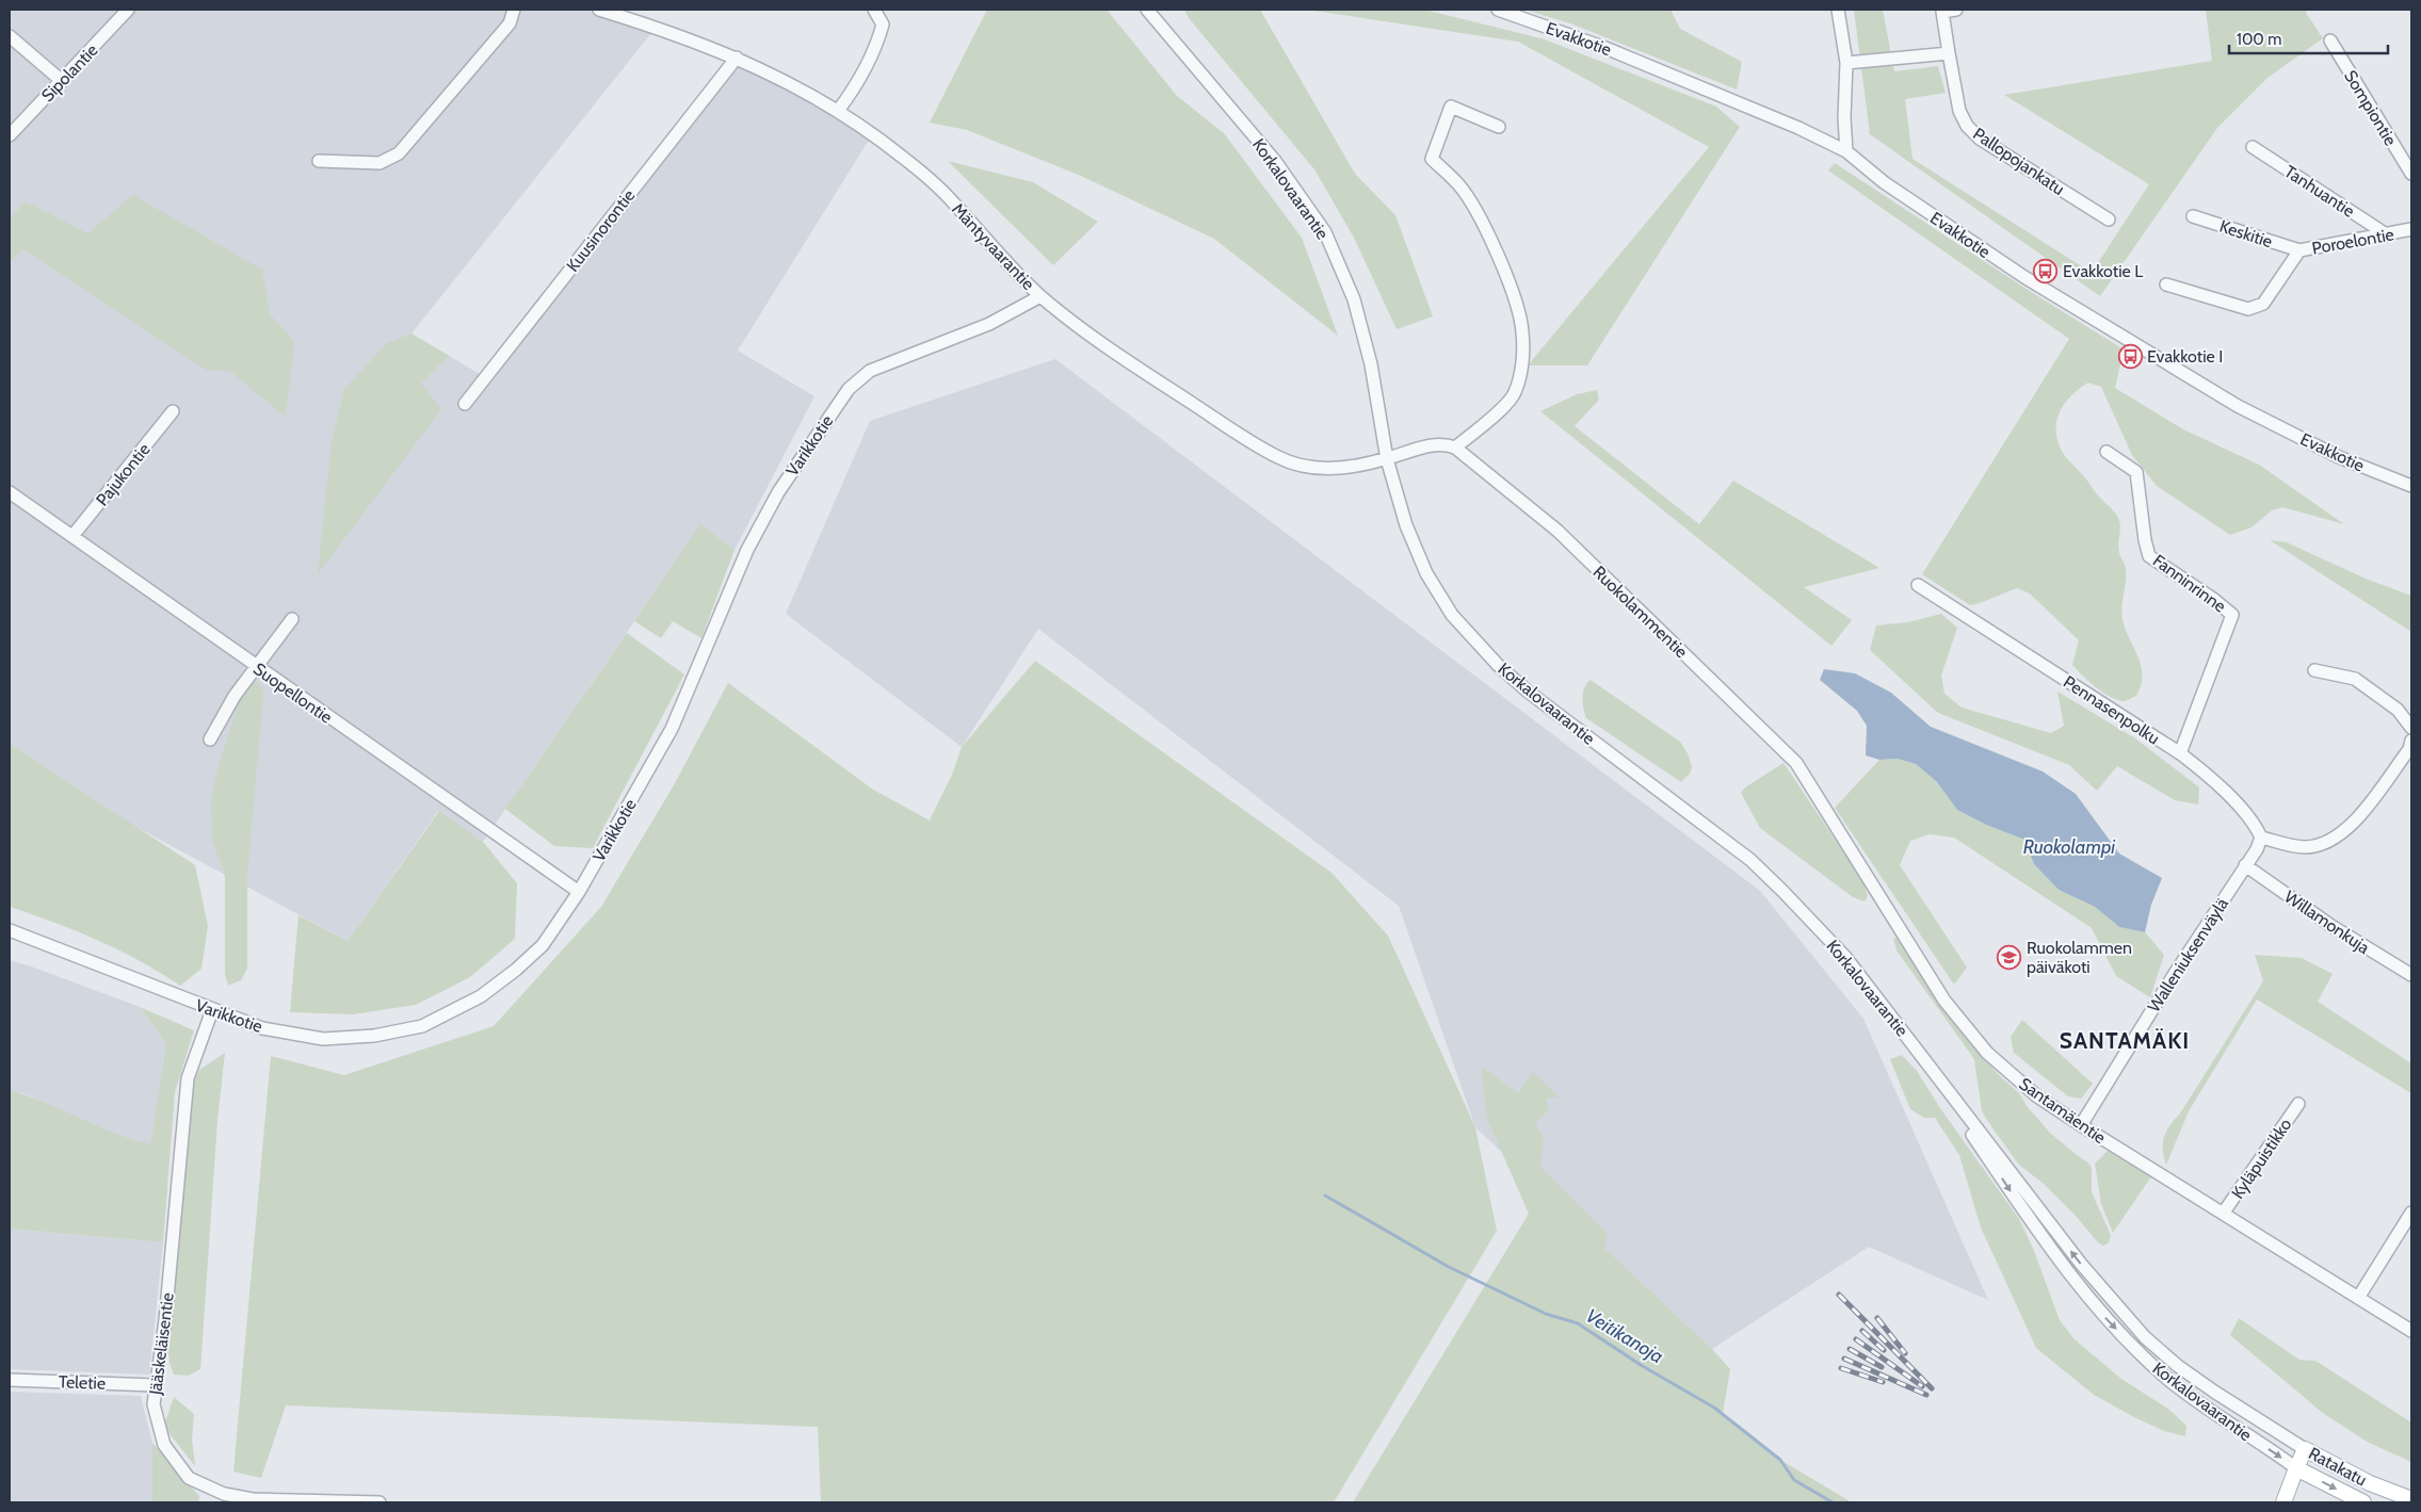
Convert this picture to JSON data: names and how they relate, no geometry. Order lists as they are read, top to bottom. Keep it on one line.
{"streets":{"main road":["Ratakatu"],"street":["Evakkotie","Sipolantie","Sompiontie","Pallopojankatu","Korkalovaarantie","Tanhuantie","Kuusinorontie","Keskitie","Poroelontie","Mäntyvaarantie","Varikkotie","Pajukontie","Fanninrinne","Ruokolammentie","Suopellontie","Pennasenpolku","Willamonkuja","Walleniuksenväylä","Santamäentie","Kyläpuistikko","Jääskeläisentie","Teletie"]},"crossings":[["Korkalovaarantie","Mäntyvaarantie"],["Korkalovaarantie","Ratakatu"],["Tanhuantie","Poroelontie"],["Kuusinorontie","Mäntyvaarantie"],["Keskitie","Poroelontie"],["Mäntyvaarantie","Varikkotie"],["Mäntyvaarantie","Ruokolammentie"],["Varikkotie","Suopellontie"],["Varikkotie","Jääskeläisentie"],["Pajukontie","Suopellontie"],["Fanninrinne","Pennasenpolku"],["Ruokolammentie","Santamäentie"],["Willamonkuja","Walleniuksenväylä"],["Walleniuksenväylä","Santamäentie"],["Santamäentie","Kyläpuistikko"],["Jääskeläisentie","Teletie"]],"districts":["SANTAMÄKI"],"water":["Ruokolampi","Veitikanoja"],"places":{"bus stop":["Evakkotie L","Evakkotie I"],"school or university":["Ruokolammen päiväkoti"]},"scale_bar":"100 m"}
